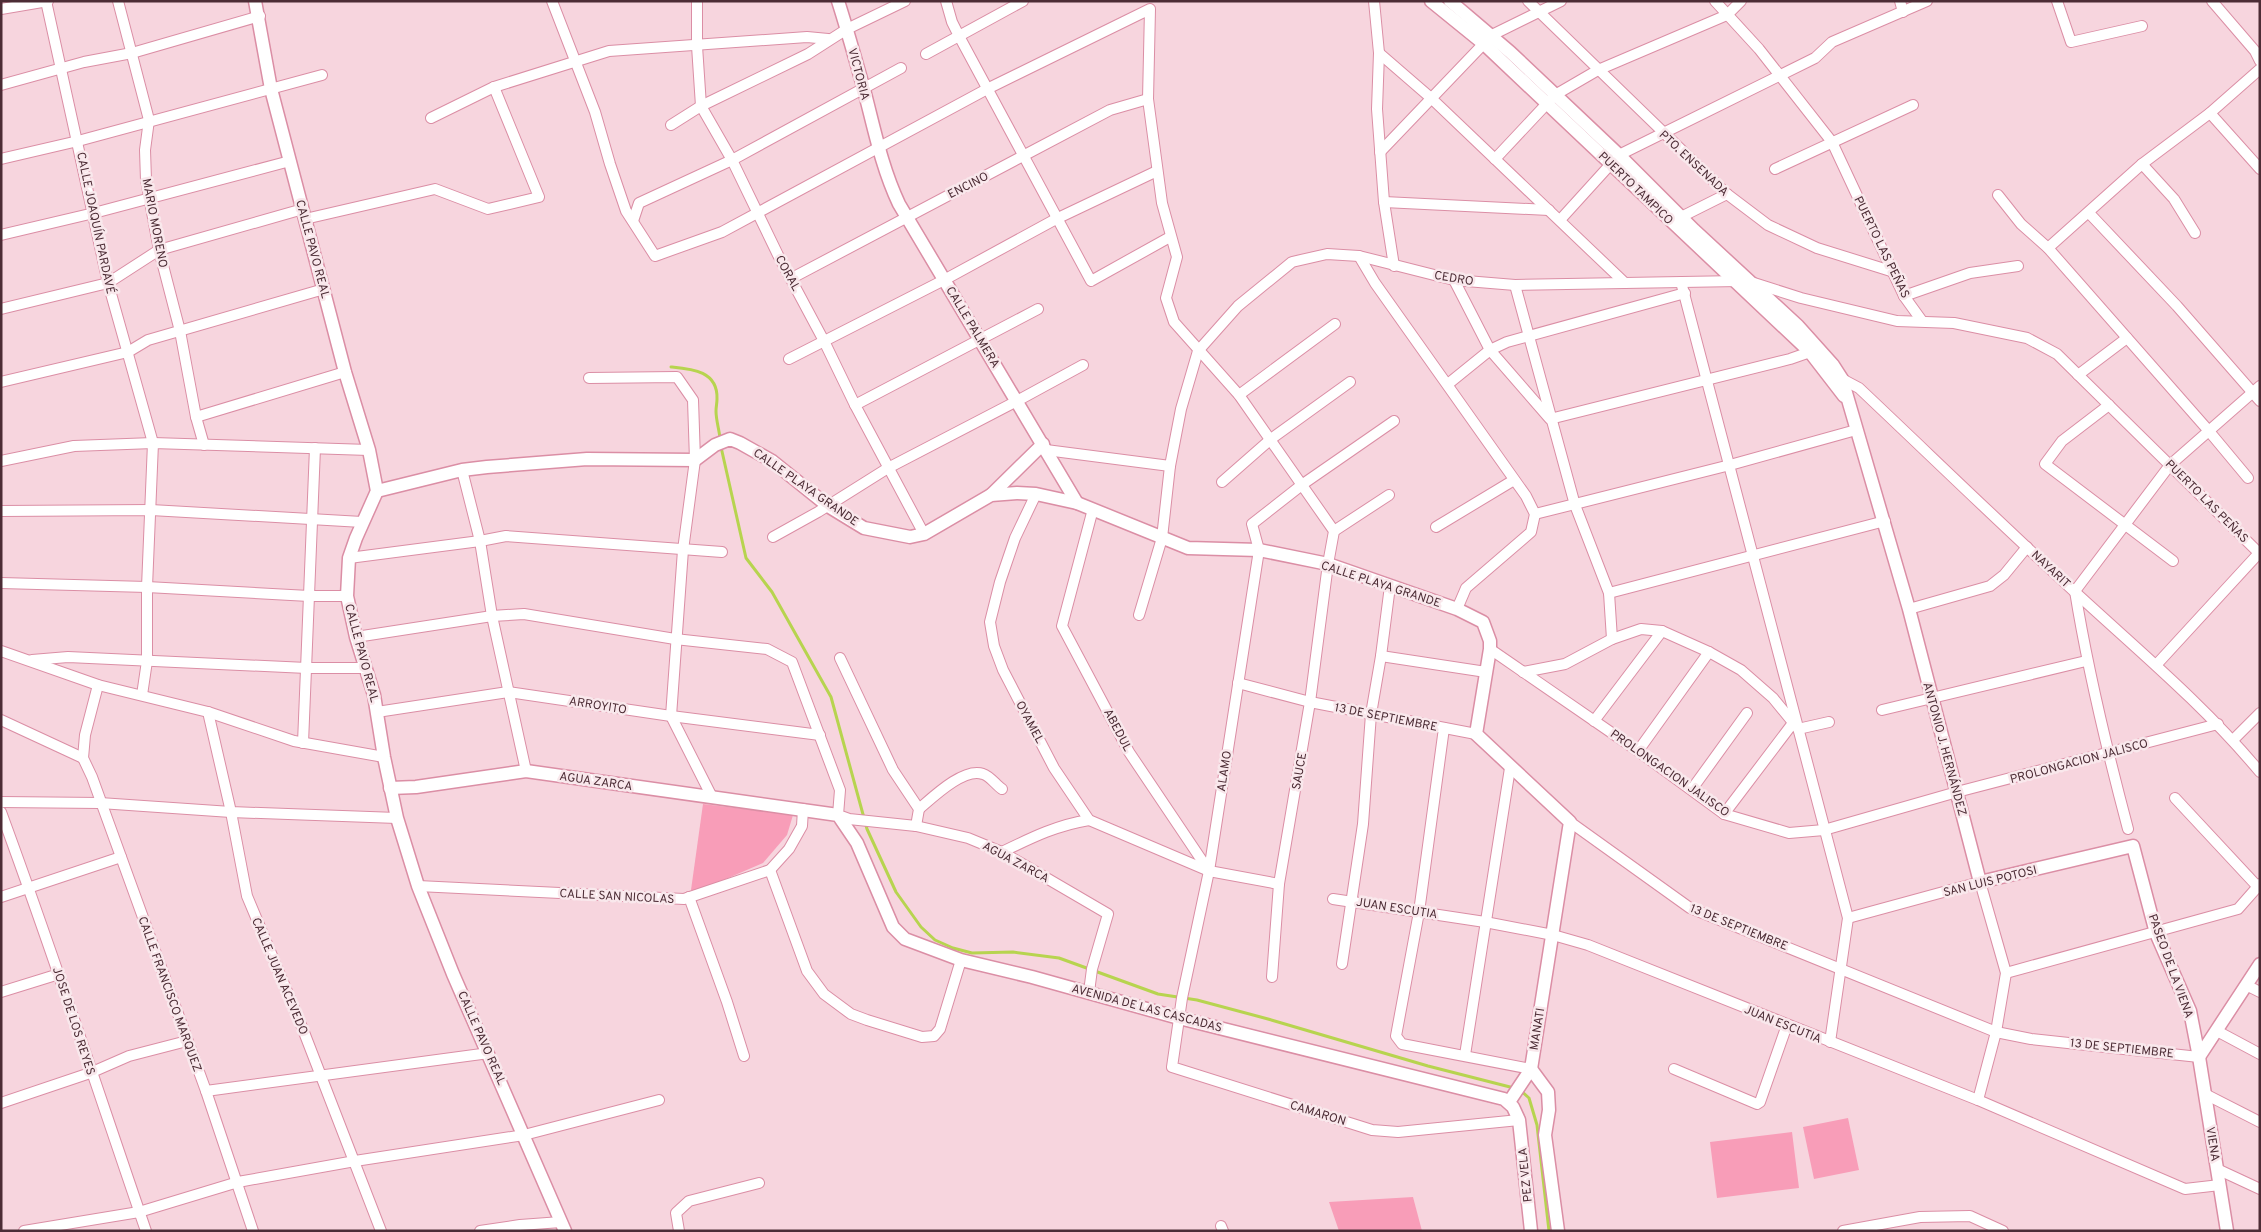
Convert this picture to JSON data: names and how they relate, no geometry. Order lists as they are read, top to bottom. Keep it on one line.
{"streets":{"street":["VICTORIA","PTO. ENSENADA","ENCINO","PUERTO TAMPICO","CALLE JOAQUÍN PARDAVÉ","MARIO MORENO","PUERTO LAS PEÑAS","CALLE PAVO REAL","CORAL","CEDRO","CALLE PALMERA","CALLE PLAYA GRANDE","NAYARIT","ARROYITO","13 DE SEPTIEMBRE","OYAMEL","ABEDUL","ANTONIO J. HERNÁNDEZ","PROLONGACION JALISCO","ALAMO","SAUCE","AGUA ZARCA","SAN LUIS POTOSI","CALLE SAN NICOLAS","JUAN ESCUTIA","PASEO DE LA VIENA","CALLE JUAN ACEVEDO","CALLE FRANCISCO MARQUEZ","AVENIDA DE LAS CASCADAS","JOSE DE LOS REYES","MANATI","CAMARON","VIENA","PEZ VELA"]},"crossings":[["VICTORIA","CALLE PALMERA"],["PTO. ENSENADA","PUERTO LAS PEÑAS"],["ENCINO","CORAL"],["ENCINO","CALLE PALMERA"],["PUERTO TAMPICO","CEDRO"],["PUERTO TAMPICO","NAYARIT"],["PUERTO TAMPICO","ANTONIO J. HERNÁNDEZ"],["PUERTO LAS PEÑAS","CEDRO"],["CALLE PAVO REAL","ARROYITO"],["CALLE PAVO REAL","AGUA ZARCA"],["CALLE PAVO REAL","CALLE SAN NICOLAS"],["CORAL","CALLE PLAYA GRANDE"],["CEDRO","CALLE PLAYA GRANDE"],["CALLE PALMERA","CALLE PLAYA GRANDE"],["CALLE PLAYA GRANDE","13 DE SEPTIEMBRE"],["CALLE PLAYA GRANDE","OYAMEL"],["CALLE PLAYA GRANDE","ABEDUL"],["CALLE PLAYA GRANDE","PROLONGACION JALISCO"],["CALLE PLAYA GRANDE","ALAMO"],["CALLE PLAYA GRANDE","SAUCE"],["NAYARIT","ANTONIO J. HERNÁNDEZ"],["NAYARIT","PROLONGACION JALISCO"],["13 DE SEPTIEMBRE","ANTONIO J. HERNÁNDEZ"],["13 DE SEPTIEMBRE","ALAMO"],["13 DE SEPTIEMBRE","SAUCE"],["13 DE SEPTIEMBRE","PASEO DE LA VIENA"],["13 DE SEPTIEMBRE","MANATI"],["13 DE SEPTIEMBRE","VIENA"],["ABEDUL","ALAMO"],["ANTONIO J. HERNÁNDEZ","PROLONGACION JALISCO"],["ANTONIO J. HERNÁNDEZ","SAN LUIS POTOSI"],["ANTONIO J. HERNÁNDEZ","JUAN ESCUTIA"],["ALAMO","AVENIDA DE LAS CASCADAS"],["ALAMO","CAMARON"],["AGUA ZARCA","CALLE SAN NICOLAS"],["AGUA ZARCA","AVENIDA DE LAS CASCADAS"],["SAN LUIS POTOSI","PASEO DE LA VIENA"],["JUAN ESCUTIA","MANATI"],["JUAN ESCUTIA","VIENA"],["PASEO DE LA VIENA","VIENA"],["AVENIDA DE LAS CASCADAS","CAMARON"],["CAMARON","PEZ VELA"]]}
